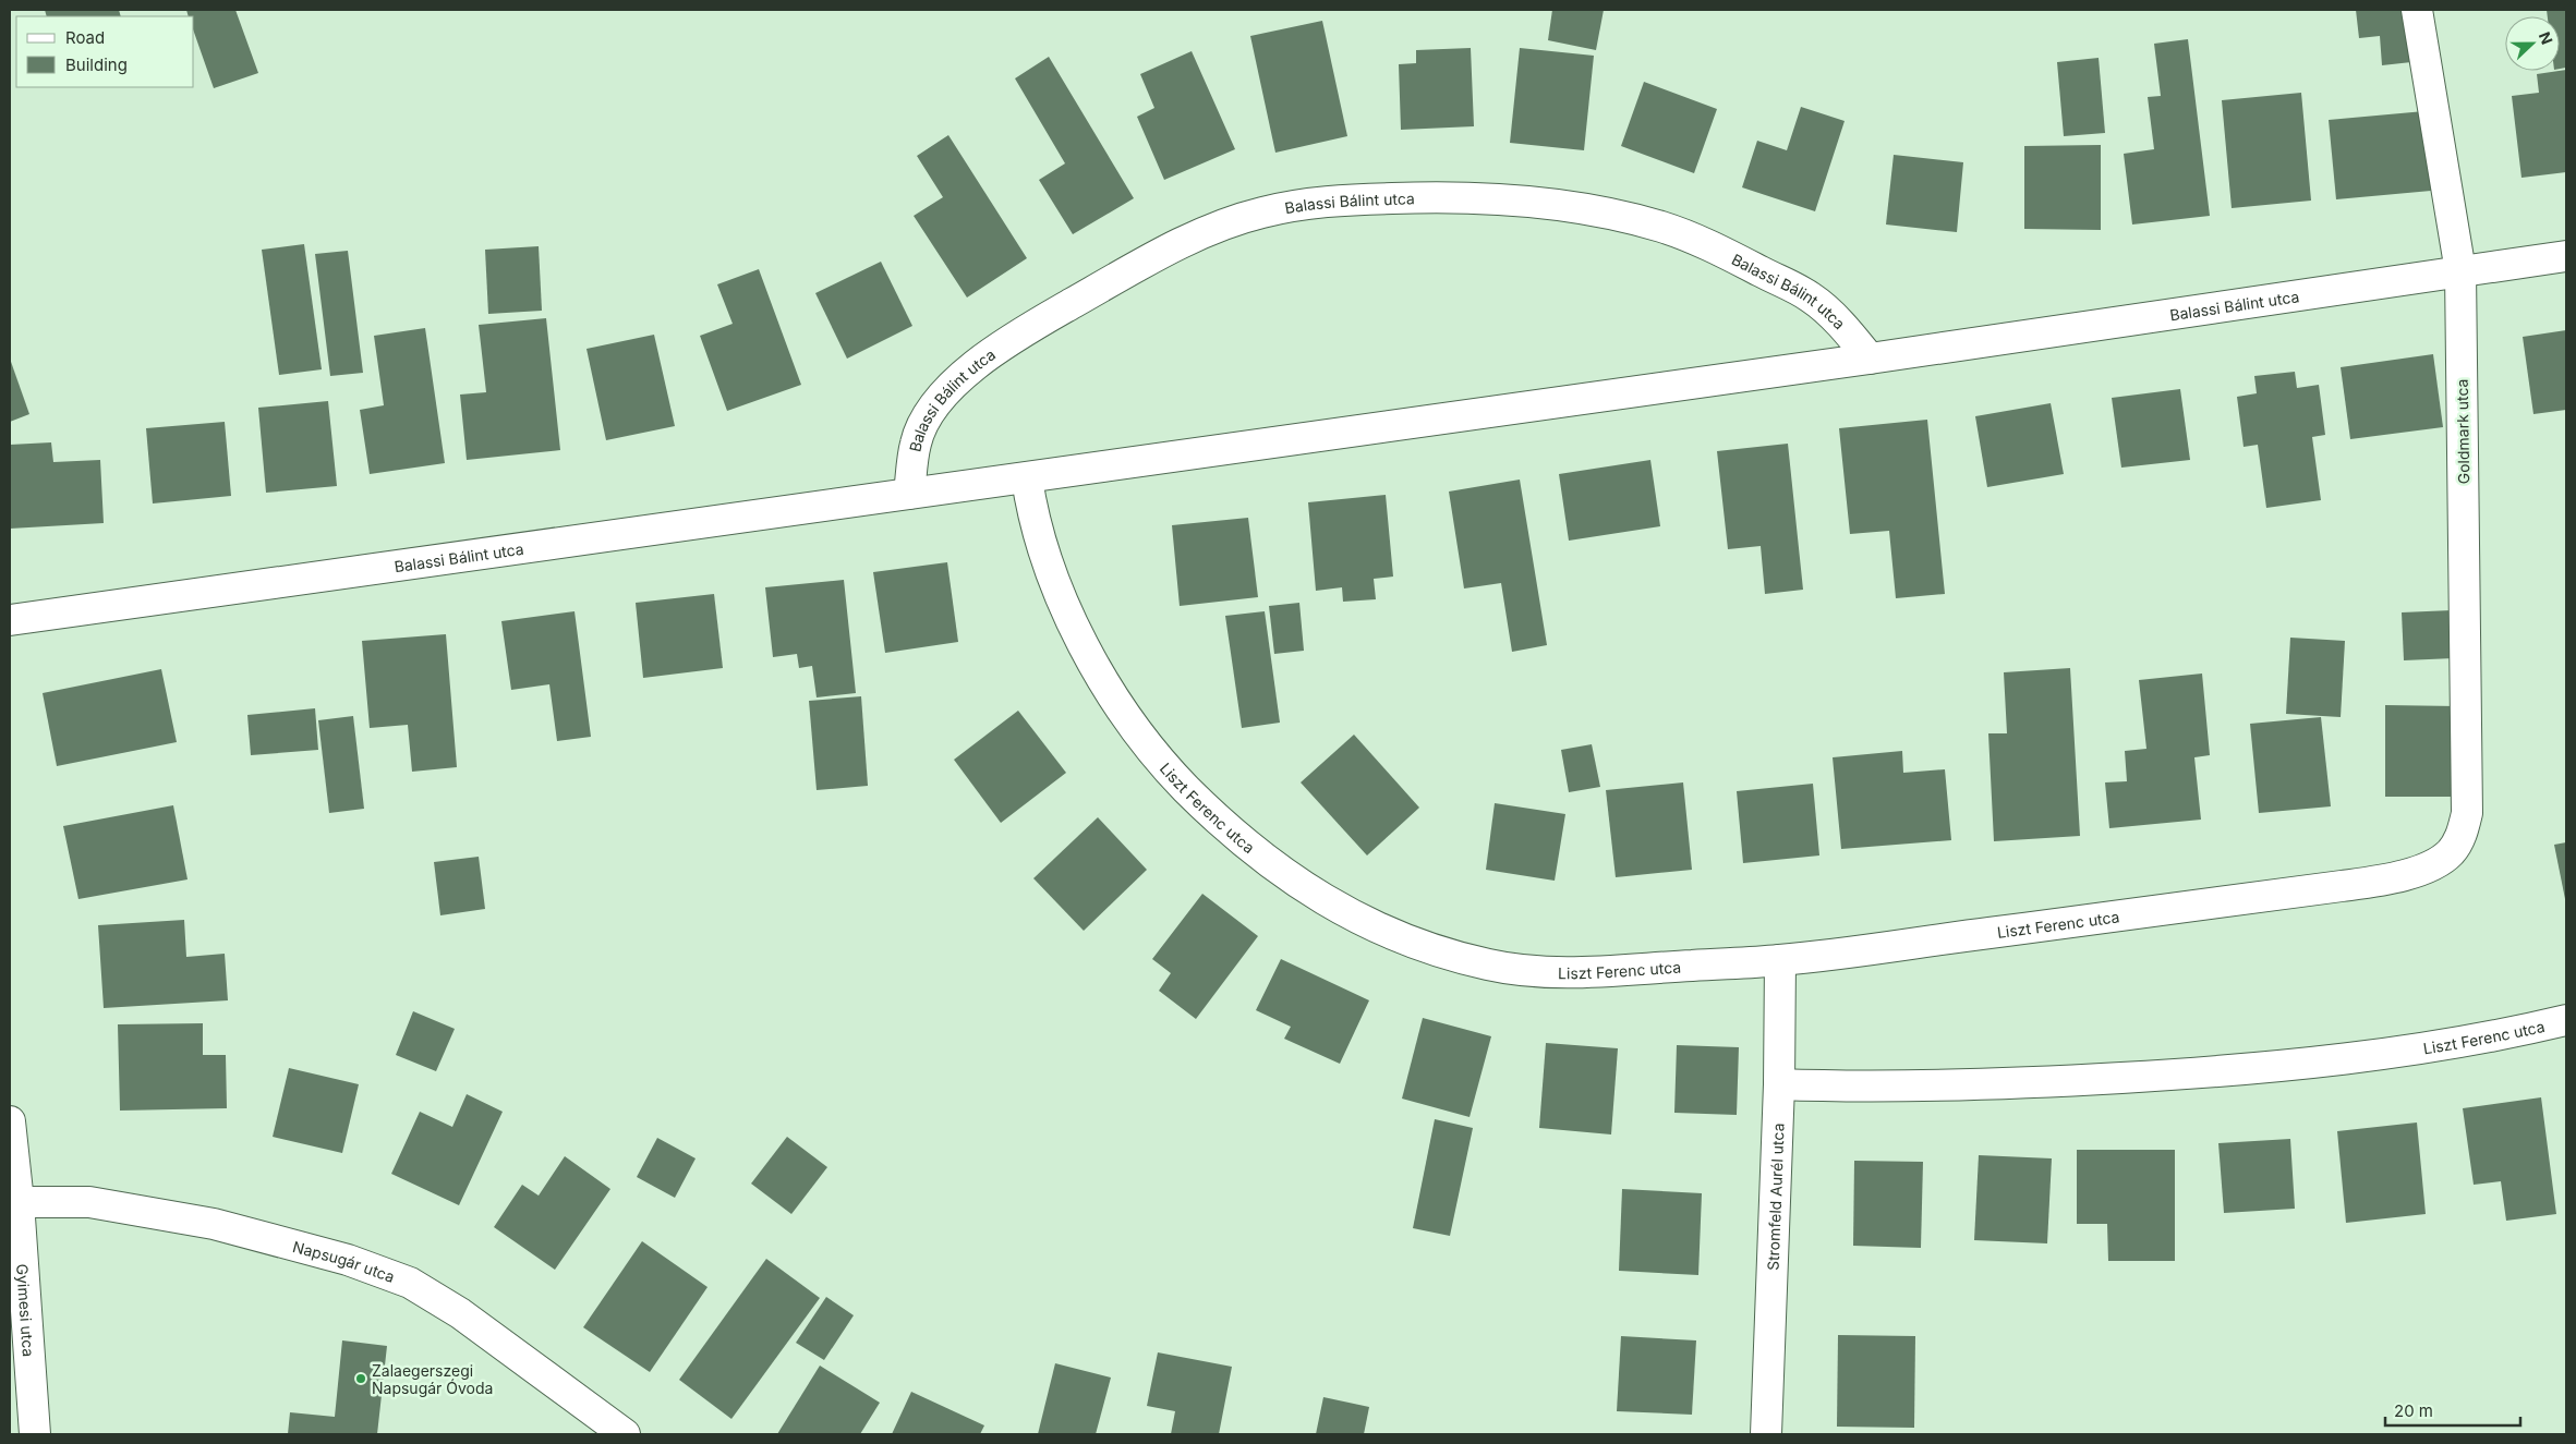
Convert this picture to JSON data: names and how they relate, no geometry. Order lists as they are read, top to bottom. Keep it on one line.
{"streets":{"street":["Balassi Bálint utca","Goldmark utca","Liszt Ferenc utca","Stromfeld Aurél utca","Napsugár utca","Gyimesi utca"]},"crossings":[["Balassi Bálint utca","Goldmark utca"],["Balassi Bálint utca","Liszt Ferenc utca"],["Goldmark utca","Liszt Ferenc utca"],["Liszt Ferenc utca","Stromfeld Aurél utca"],["Napsugár utca","Gyimesi utca"]],"places":["Zalaegerszegi Napsugár Óvoda"],"legend":["Road","Building"],"scale_bar":"20 m","north":"right"}
